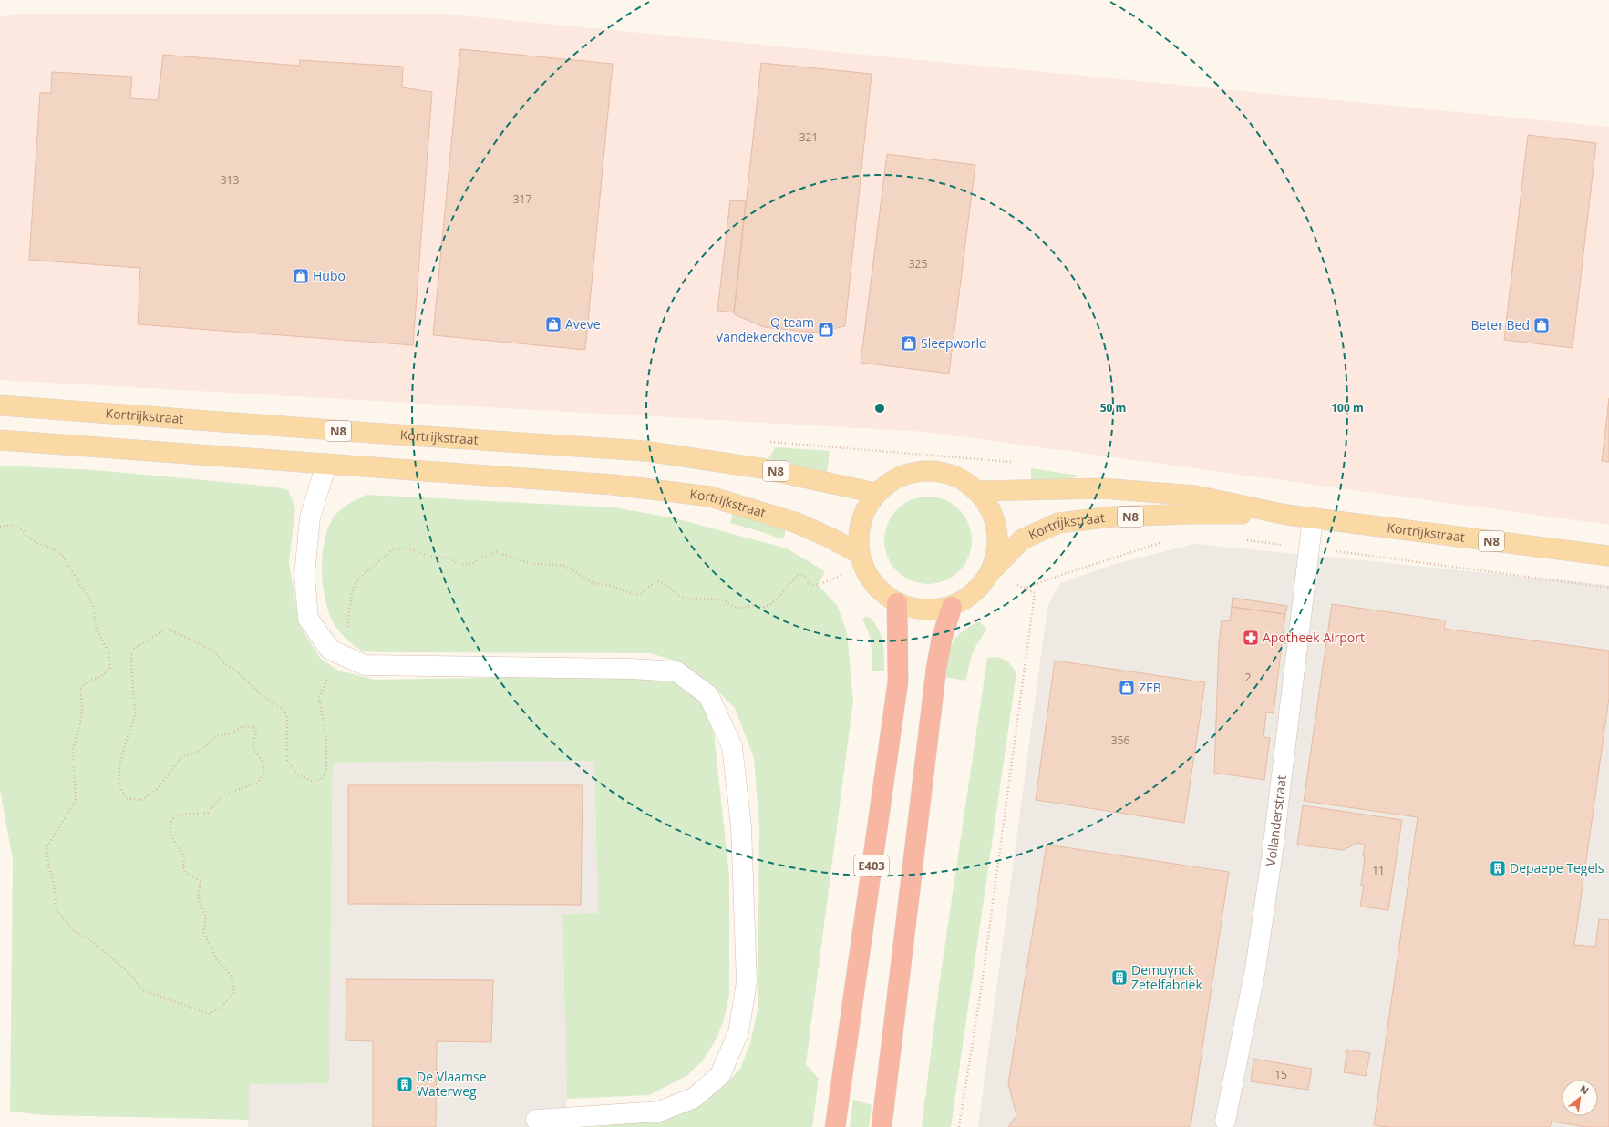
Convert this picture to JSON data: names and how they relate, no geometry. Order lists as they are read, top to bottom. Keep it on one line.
{"streets":{"highway":["E403"],"main road":["Kortrijkstraat","N8"],"street":["Vollanderstraat"]},"crossings":[["Kortrijkstraat","N8"],["Kortrijkstraat","Vollanderstraat"],["N8","E403"]],"places":{"shop":["Hubo","Aveve","Beter Bed","Q team Vandekerckhove","Sleepworld","ZEB"],"pharmacy":["Apotheek Airport"],"building":["Depaepe Tegels","Demuynck Zetelfabriek","De Vlaamse Waterweg"]},"house_numbers":["321","313","317","325","2","356","11","15"],"north":"top right","rings":["50 m","100 m"]}
